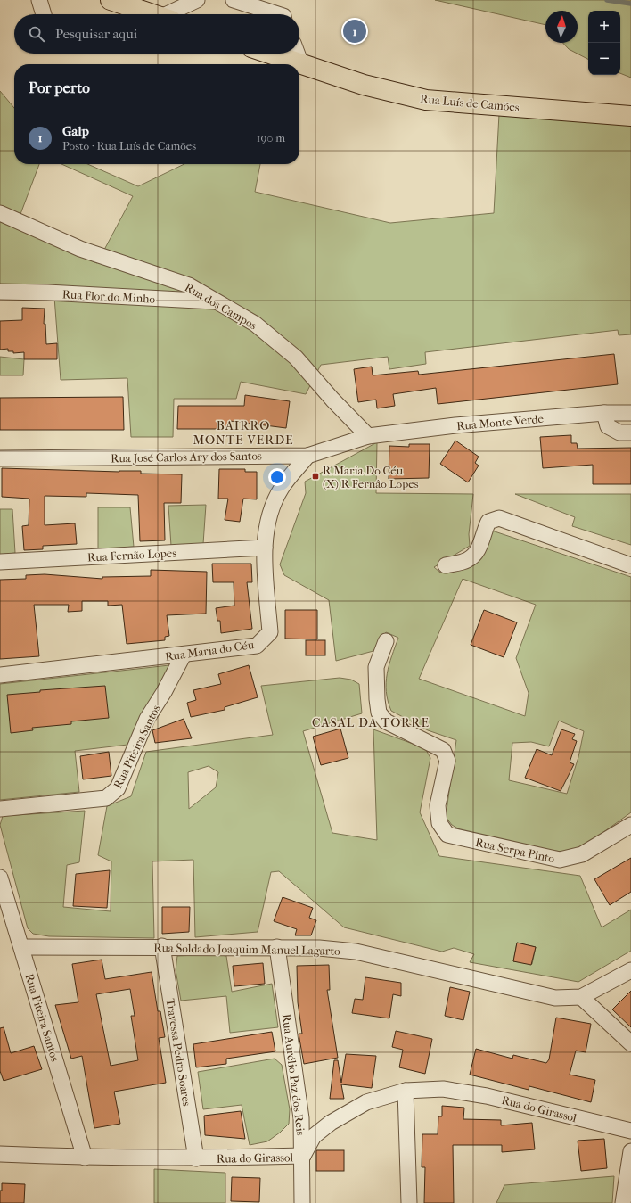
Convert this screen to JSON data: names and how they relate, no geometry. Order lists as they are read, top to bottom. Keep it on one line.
{"streets":{"main road":["Rua Luís de Camões"],"street":["Rua Flor do Minho","Rua dos Campos","Rua Monte Verde","Rua José Carlos Ary dos Santos","Rua Fernão Lopes","Rua Maria do Céu","Rua Piteira Santos","Rua Serpa Pinto","Rua Soldado Joaquim Manuel Lagarto","Travessa Pedro Soares","Rua Aurélio Paz dos Reis","Rua do Girassol"]},"crossings":[["Rua Flor do Minho","Rua dos Campos"],["Rua dos Campos","Rua Monte Verde"],["Rua dos Campos","Rua José Carlos Ary dos Santos"],["Rua Monte Verde","Rua José Carlos Ary dos Santos"],["Rua José Carlos Ary dos Santos","Rua Maria do Céu"],["Rua Fernão Lopes","Rua Maria do Céu"],["Rua Maria do Céu","Rua Piteira Santos"],["Rua Piteira Santos","Rua Soldado Joaquim Manuel Lagarto"],["Rua Piteira Santos","Rua do Girassol"],["Rua Soldado Joaquim Manuel Lagarto","Travessa Pedro Soares"],["Rua Soldado Joaquim Manuel Lagarto","Rua Aurélio Paz dos Reis"],["Travessa Pedro Soares","Rua do Girassol"],["Rua Aurélio Paz dos Reis","Rua do Girassol"]],"districts":["BAIRRO MONTE VERDE","CASAL DA TORRE"],"places":{"transit":["R Maria Do Céu (X) R Fernâo Lopes"]},"north":"top","page":{"map_buttons":["+","−"],"search":"Pesquisar aqui","pins":"1","heading":"Por perto","list":[{"mark":"1","name":"Galp","note":"Posto · Rua Luís de Camões","value":"190 m"}]}}
